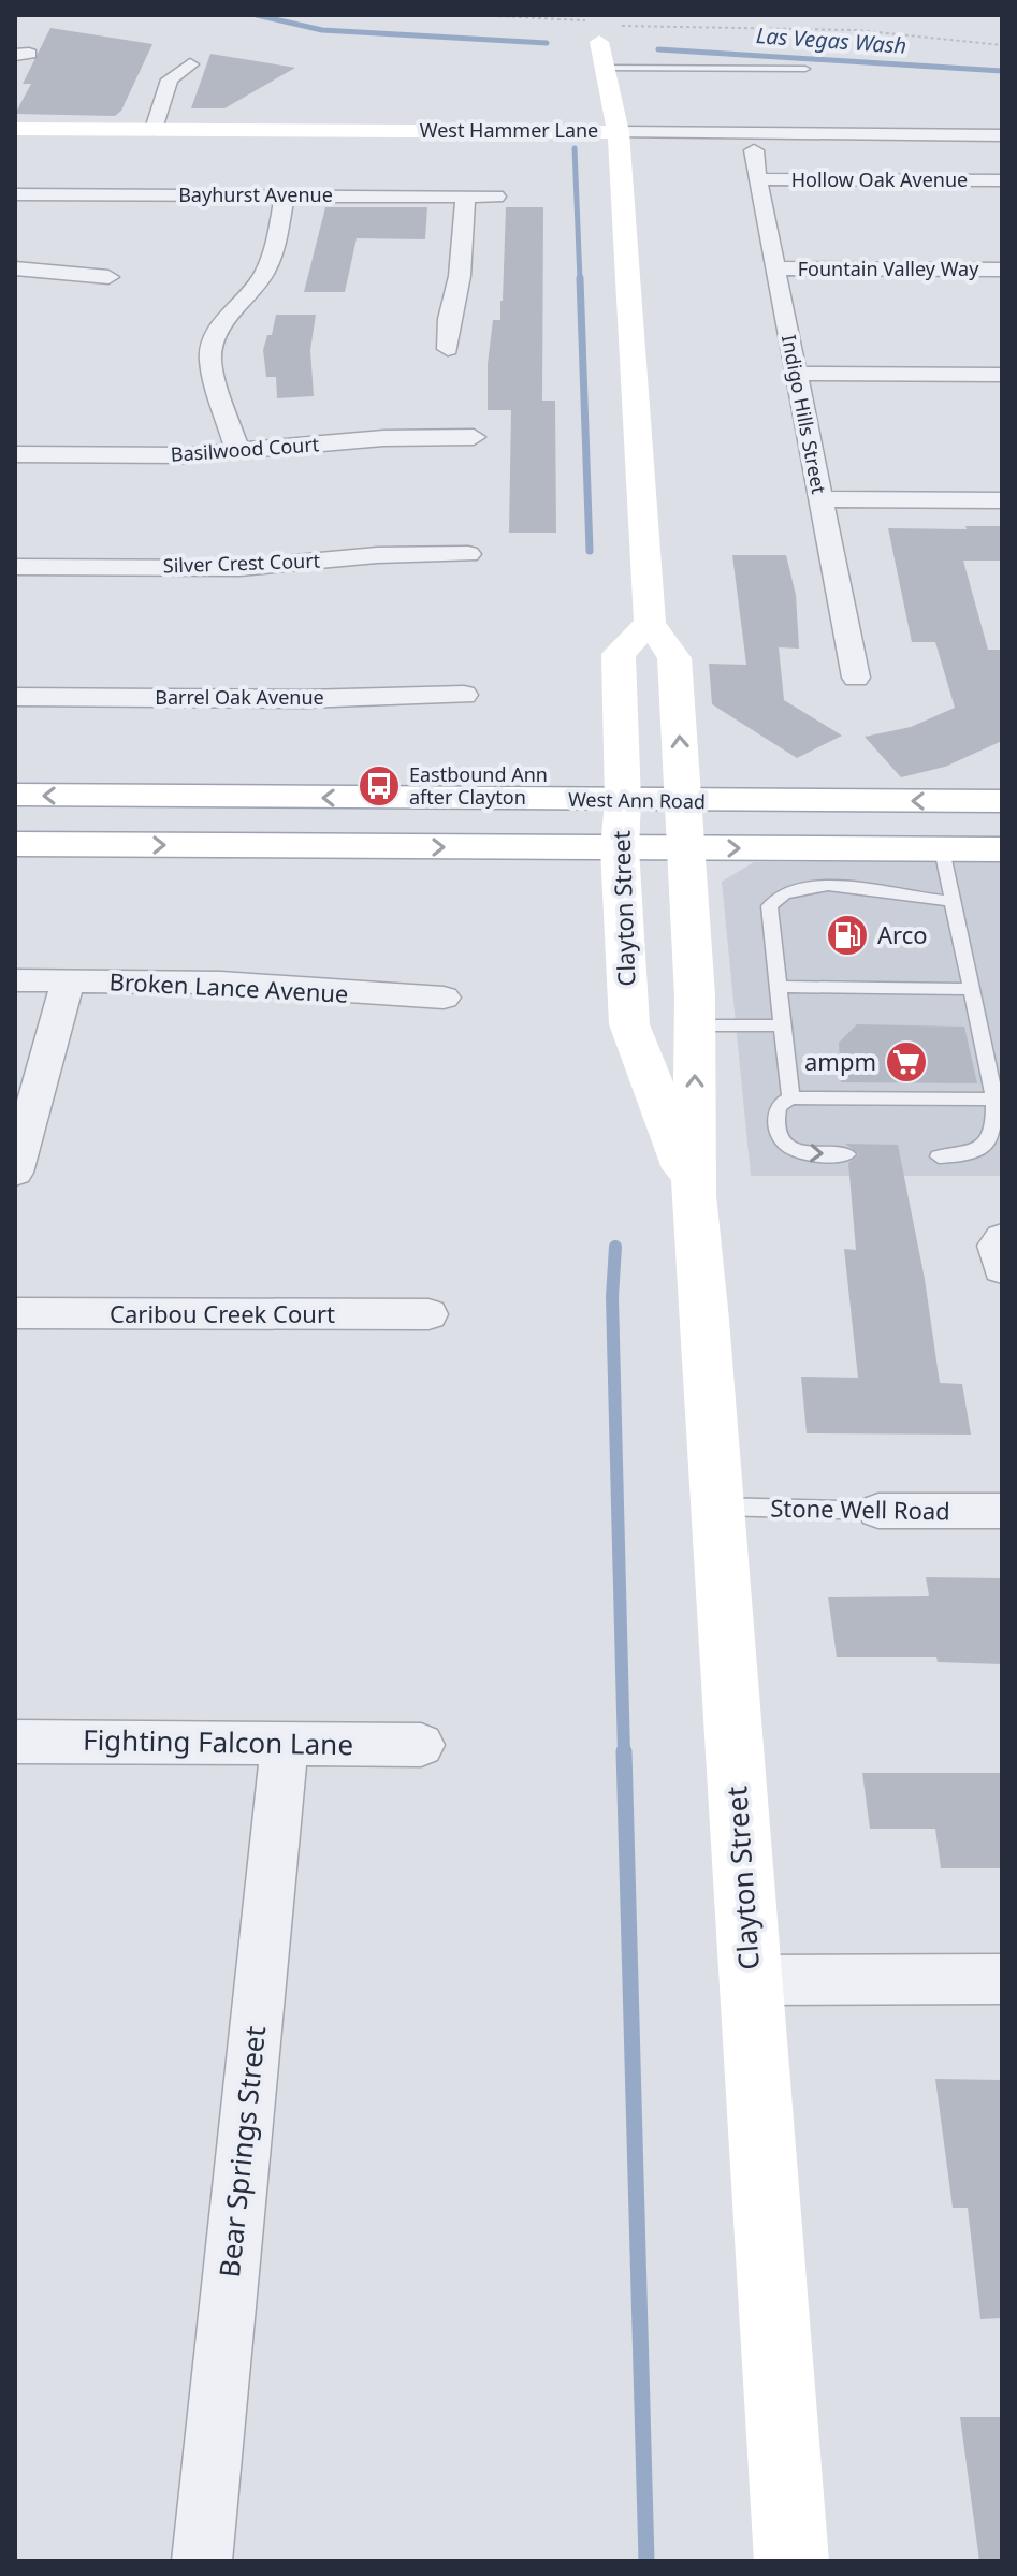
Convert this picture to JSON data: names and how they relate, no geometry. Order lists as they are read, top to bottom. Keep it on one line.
{"streets":{"street":["West Hammer Lane","Hollow Oak Avenue","Bayhurst Avenue","Fountain Valley Way","Indigo Hills Street","Basilwood Court","Silver Crest Court","Barrel Oak Avenue","West Ann Road","Clayton Street","Broken Lance Avenue","Caribou Creek Court","Stone Well Road","Fighting Falcon Lane","Bear Springs Street"]},"crossings":[["Hollow Oak Avenue","Indigo Hills Street"],["Fountain Valley Way","Indigo Hills Street"],["West Ann Road","Clayton Street"],["Clayton Street","Stone Well Road"],["Fighting Falcon Lane","Bear Springs Street"]],"water":["Las Vegas Wash"],"places":{"bus stop":["Eastbound Ann after Clayton"],"fuel station":["Arco"],"supermarket":["ampm"]}}
